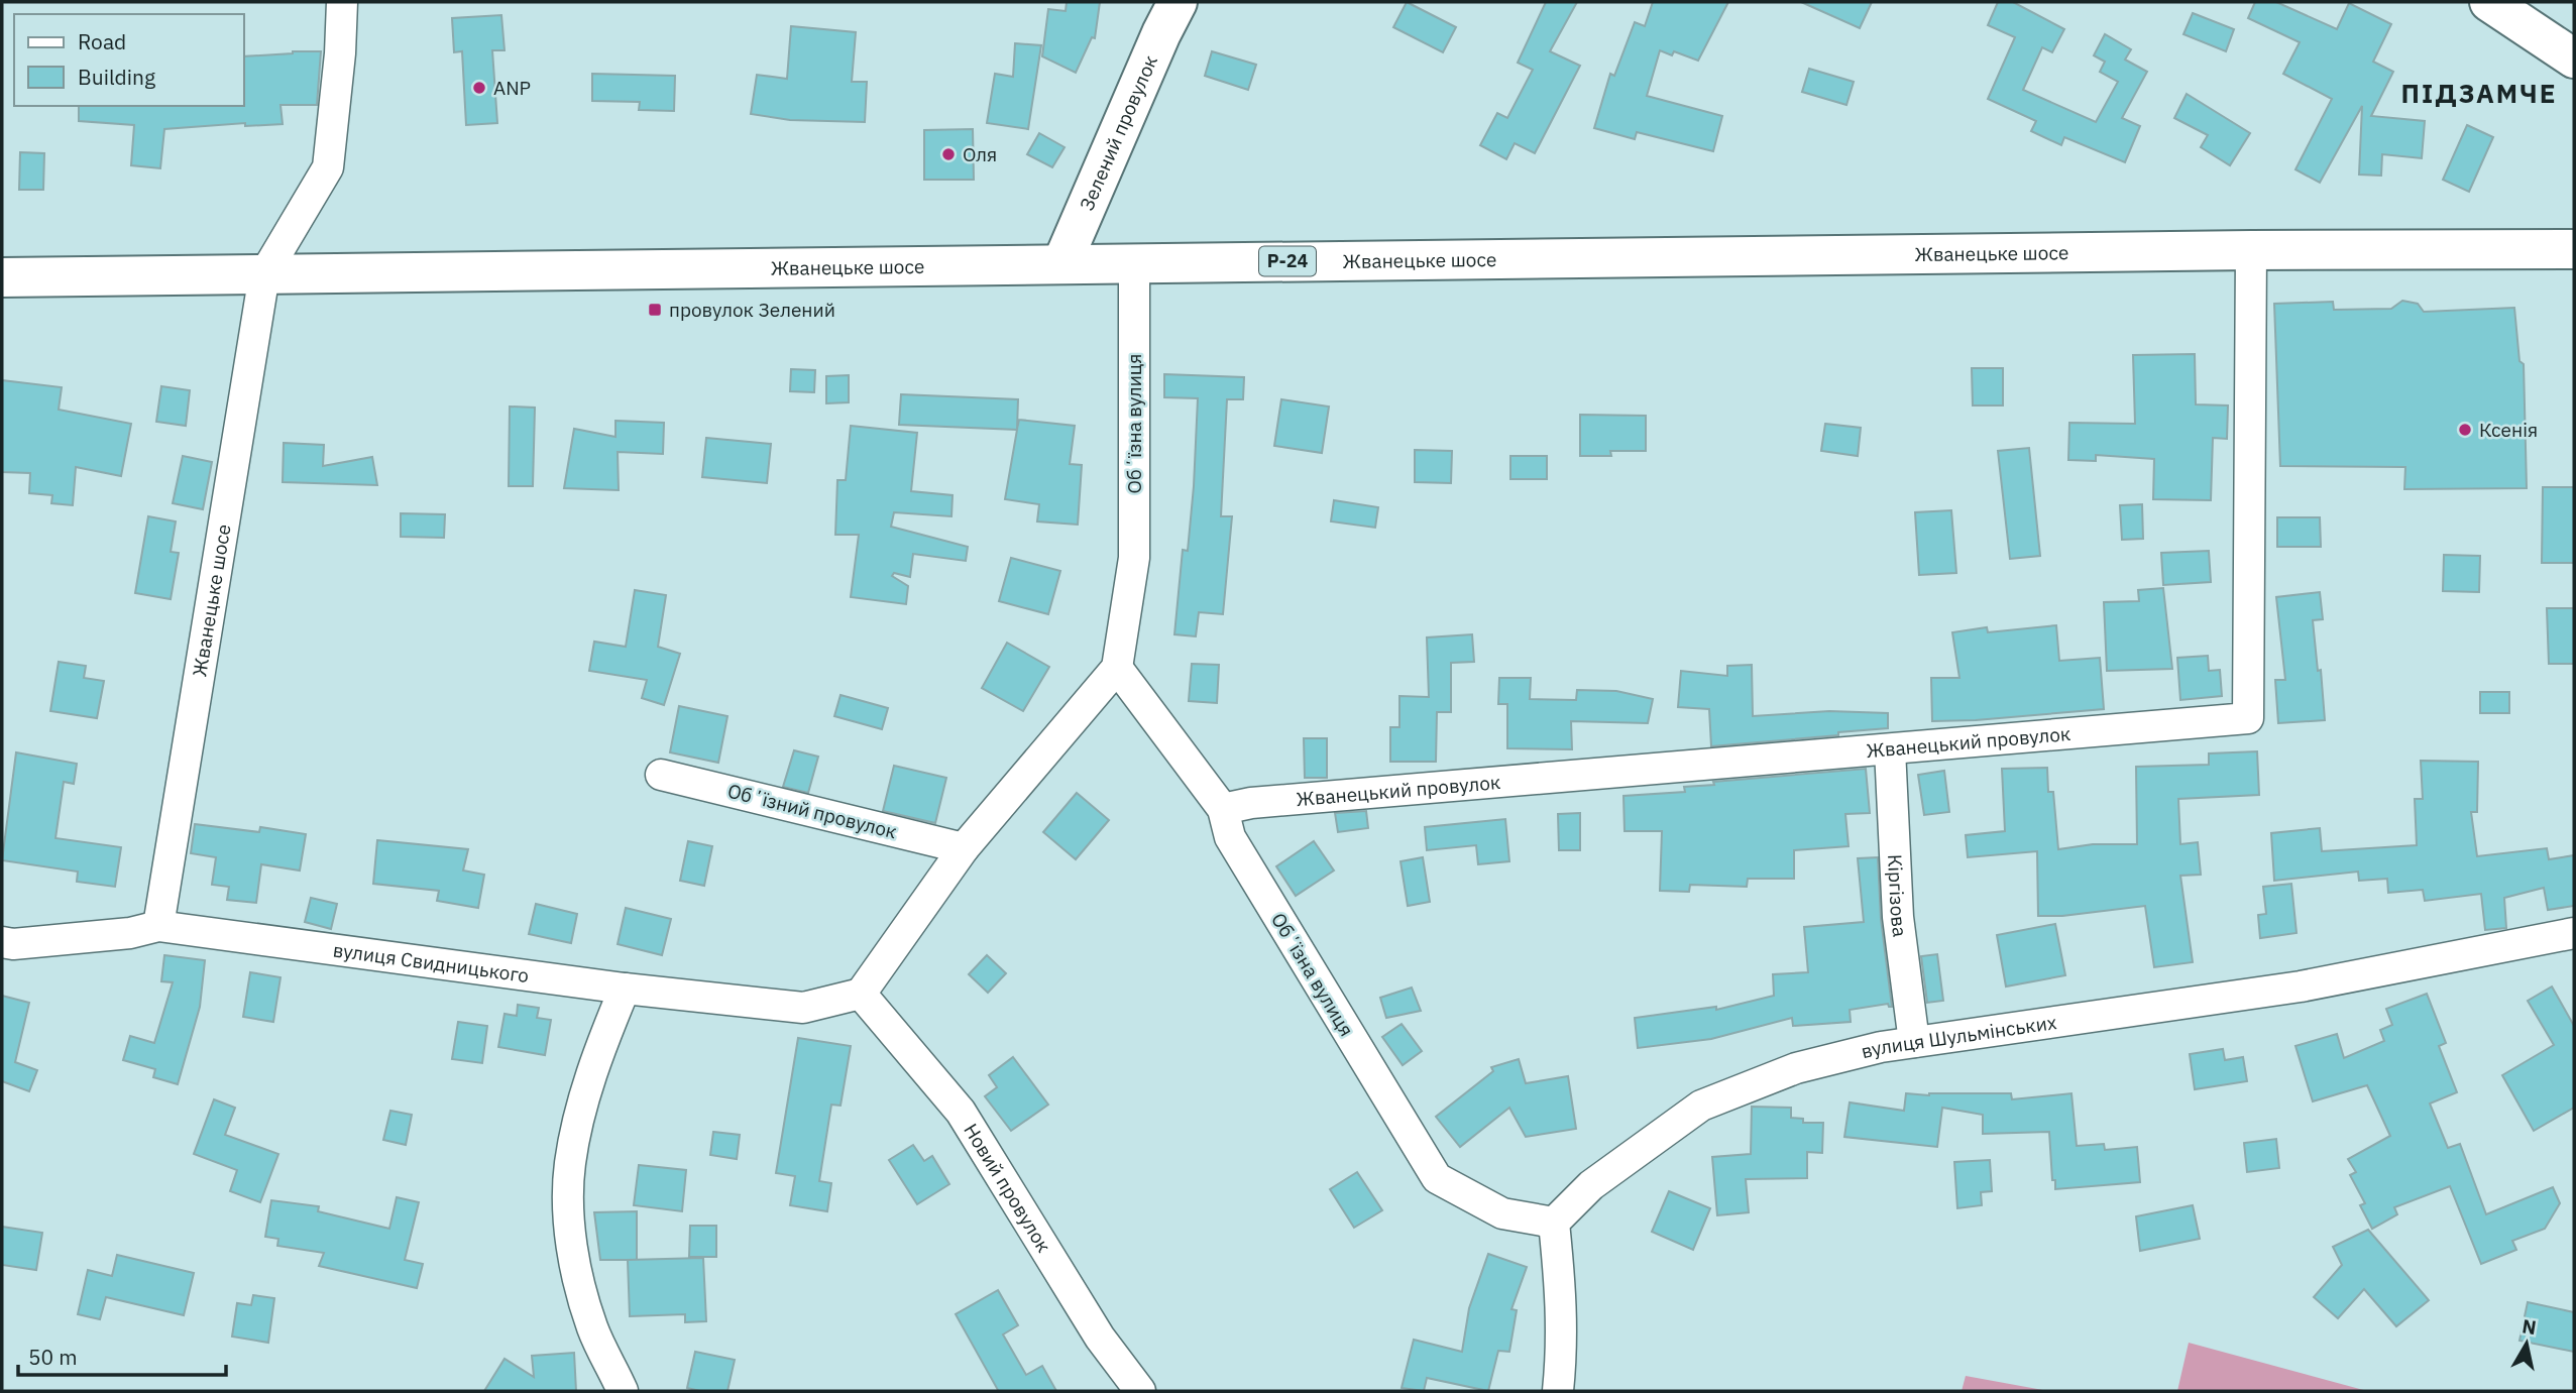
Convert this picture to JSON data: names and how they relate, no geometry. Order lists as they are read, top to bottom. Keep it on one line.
{"streets":{"main road":["Зелений провулок","Жванецьке шосе","Р-24"],"street":["Обʼїзна вулиця","Жванецький провулок","Обʼїзний провулок","Кіргізова","вулиця Свидницького","вулиця Шульмінських","Новий провулок"]},"crossings":[["Зелений провулок","Жванецьке шосе"],["Жванецьке шосе","Обʼїзна вулиця"],["Жванецьке шосе","Жванецький провулок"],["Жванецьке шосе","вулиця Свидницького"],["Обʼїзна вулиця","Жванецький провулок"],["Обʼїзна вулиця","вулиця Шульмінських"],["Жванецький провулок","Кіргізова"],["Кіргізова","вулиця Шульмінських"],["вулиця Свидницького","Новий провулок"]],"districts":["ПІДЗАМЧЕ"],"places":{"other":["ANP","Оля","Ксенія"],"transit":["провулок Зелений"]},"legend":["Road","Building"],"scale_bar":"50 m","north":"top"}
